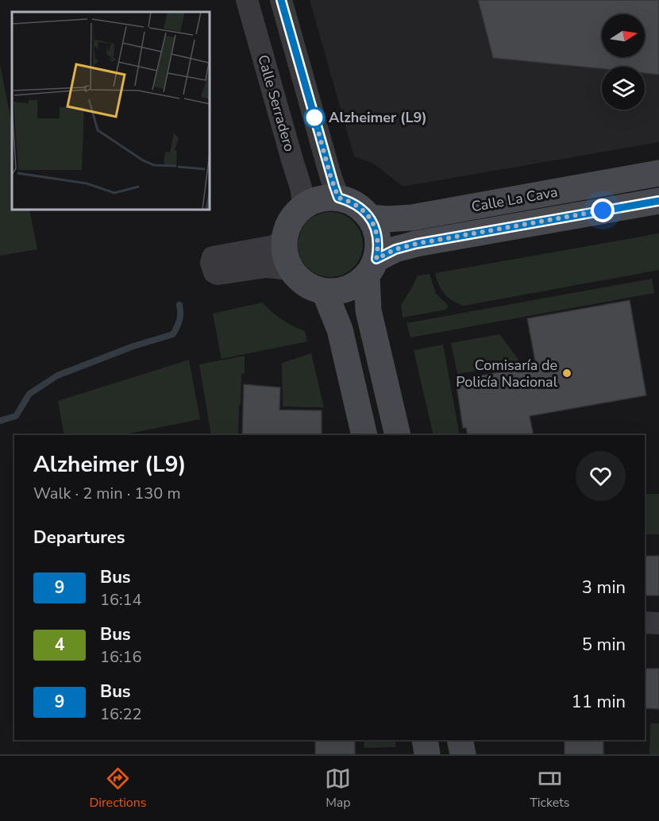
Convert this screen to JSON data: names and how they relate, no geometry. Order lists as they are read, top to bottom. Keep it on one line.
{"streets":{"main road":["Calle La Cava"],"street":["Calle Serradero"]},"crossings":[["Calle Serradero","Calle La Cava"]],"places":["Alzheimer (L9)","Comisaría de Policía Nacional"],"lines":["bus line 9"],"north":"right","page":{"heading":[["Alzheimer (L9)","Walk · 2 min · 130 m"],"Departures"],"list":[{"mark":"9","name":"Bus","note":"16:14","value":"3 min"},{"mark":"4","name":"Bus","note":"16:16","value":"5 min"},{"mark":"9","name":"Bus","note":"16:22","value":"11 min"}],"tabs":["Directions","Map","Tickets"]}}
